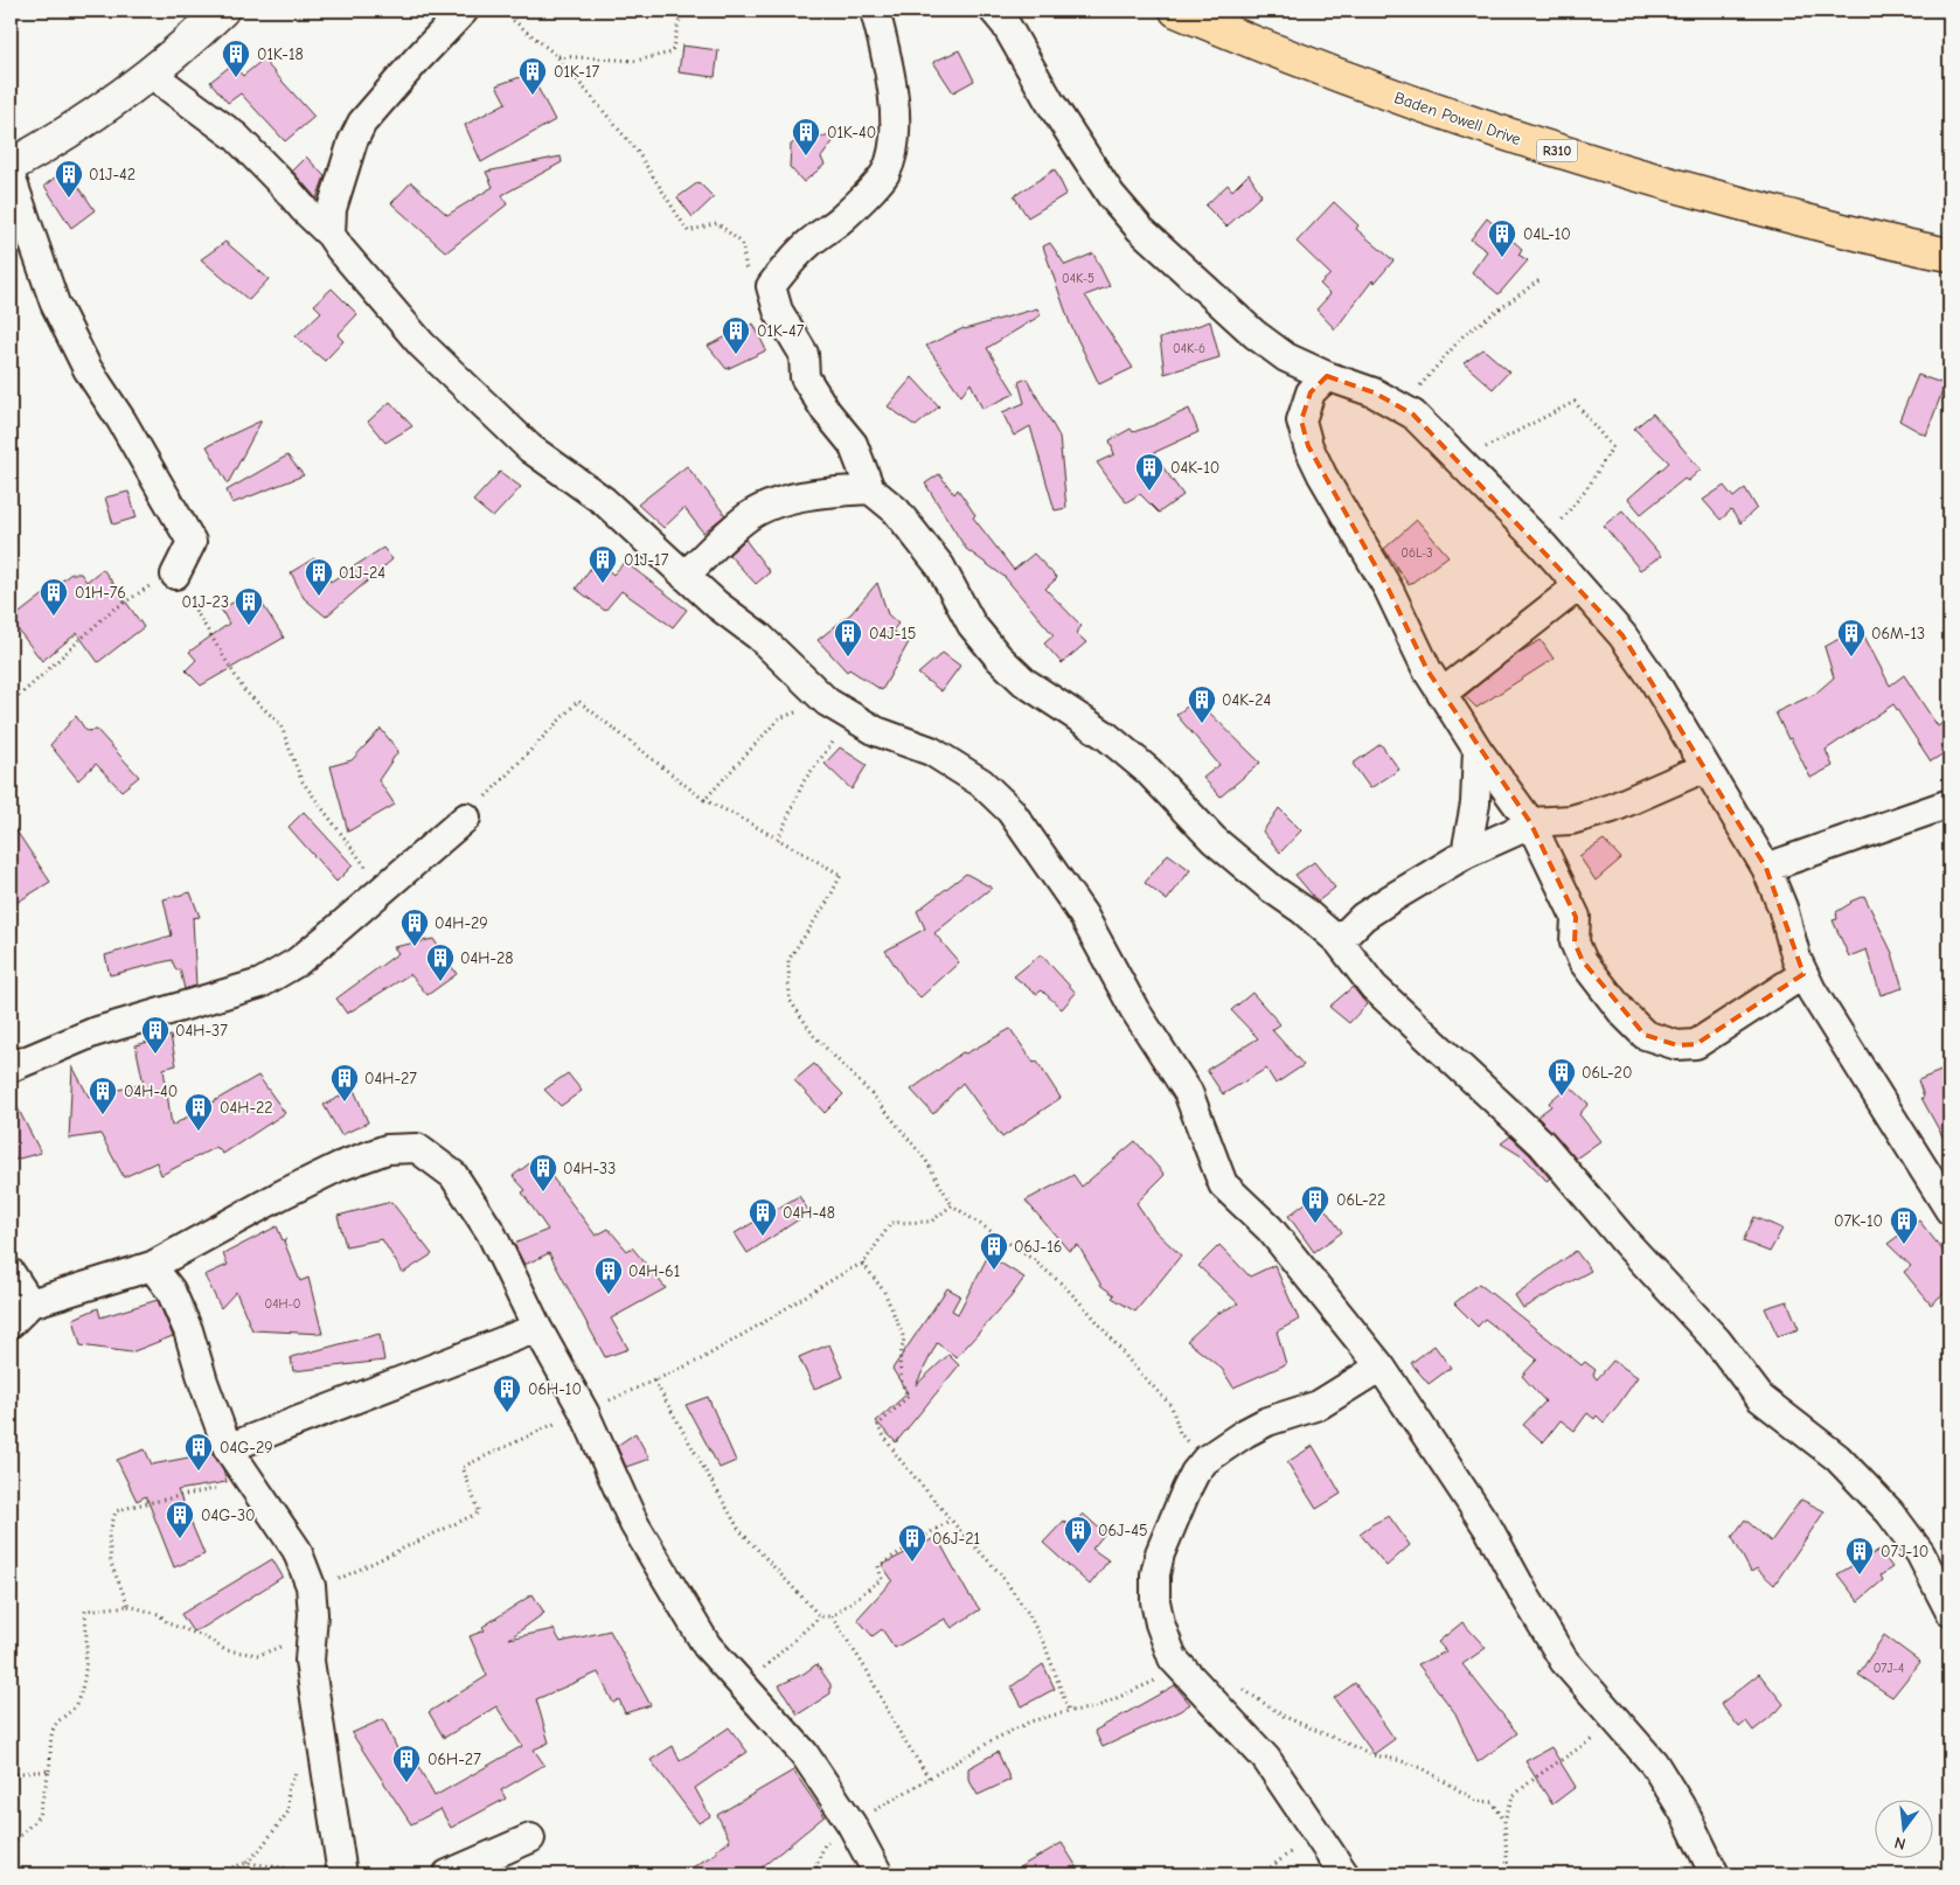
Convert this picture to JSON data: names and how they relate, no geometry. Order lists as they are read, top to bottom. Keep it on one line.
{"streets":{"main road":["Baden Powell Drive","R310"]},"places":{"building":["01K-18","01K-17","01K-40","01J-42","04L-10","01K-47","04K-10","01J-17","01J-24","01H-76","01J-23","04J-15","06M-13","04K-24","04H-29","04H-28","04H-37","06L-20","04H-27","04H-40","04H-22","04H-33","06L-22","04H-48","07K-10","06J-16","04H-61","06H-10","04G-29","04G-30","06J-45","06J-21","07J-10","06H-27"]},"house_numbers":["04K-5","04K-6","06L-3","04H-0","07J-4"],"north":"bottom"}
